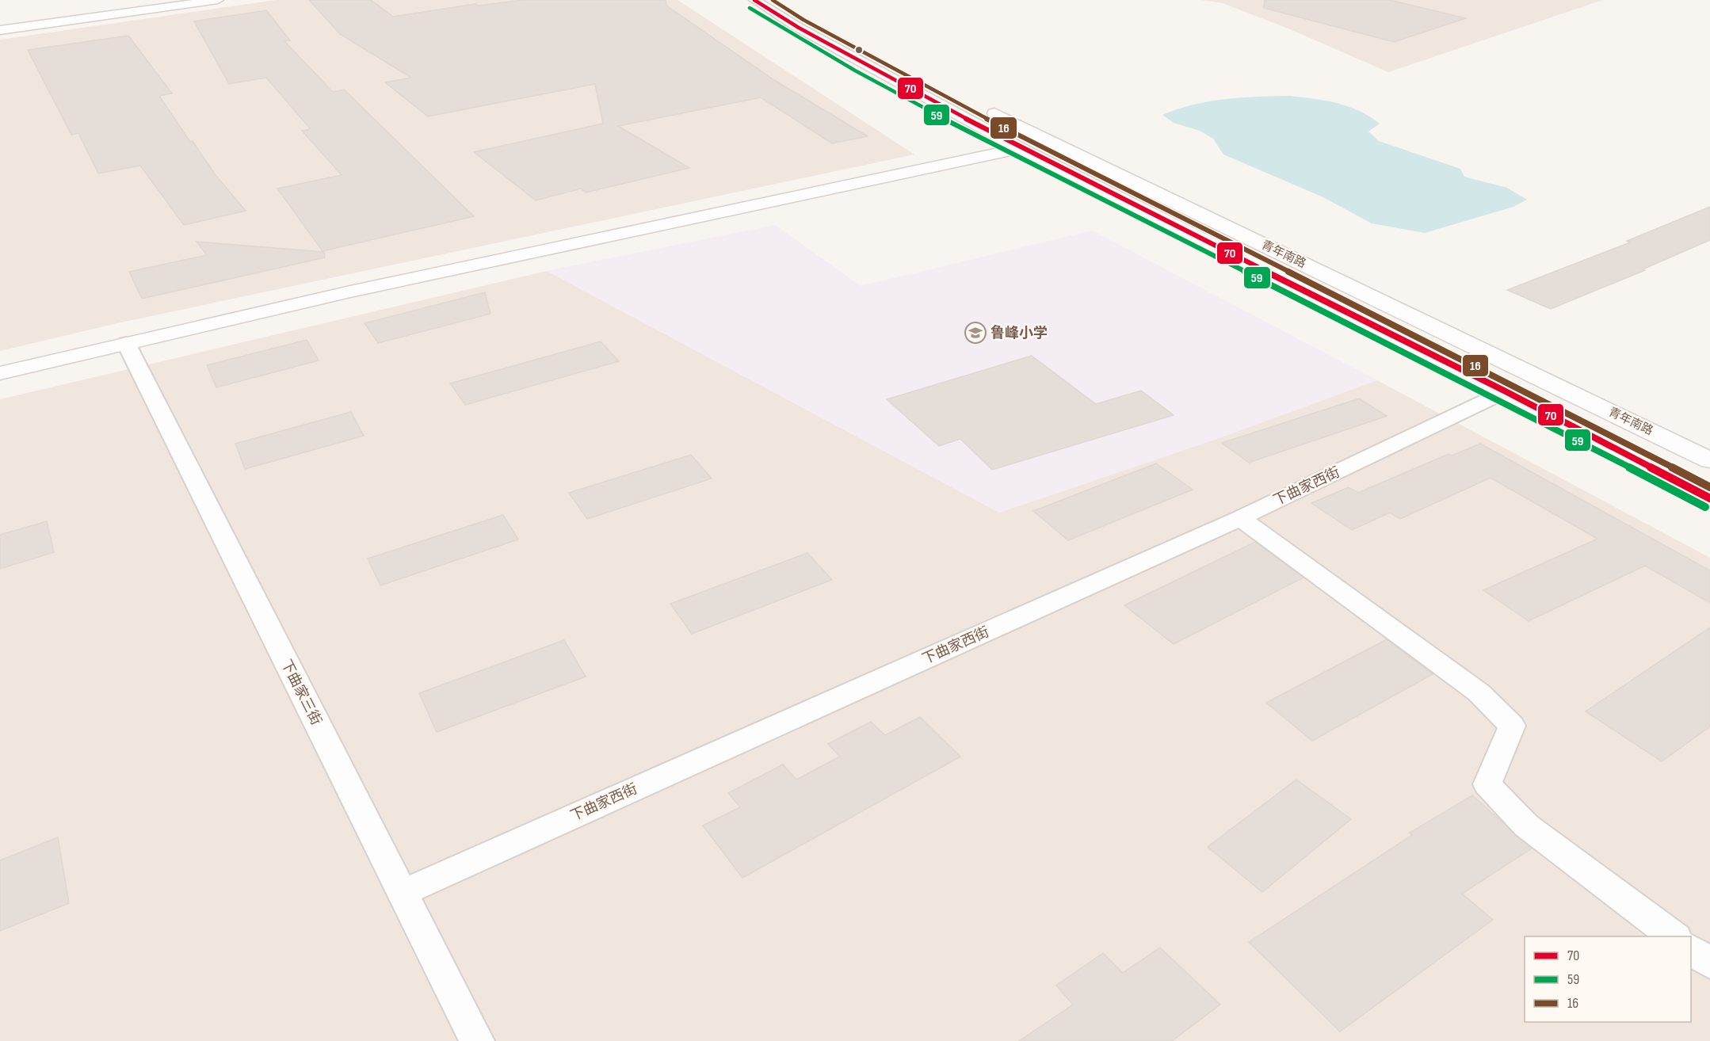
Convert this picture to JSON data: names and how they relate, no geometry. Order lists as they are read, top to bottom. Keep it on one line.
{"streets":{"main road":["青年南路"],"street":["下曲家西街","下曲家三街"]},"crossings":[["青年南路","下曲家西街"],["下曲家西街","下曲家三街"]],"places":{"school or university":["鲁峰小学"]},"lines":["transit line 70","transit line 16","transit line 59"],"legend":["70","59","16"]}
